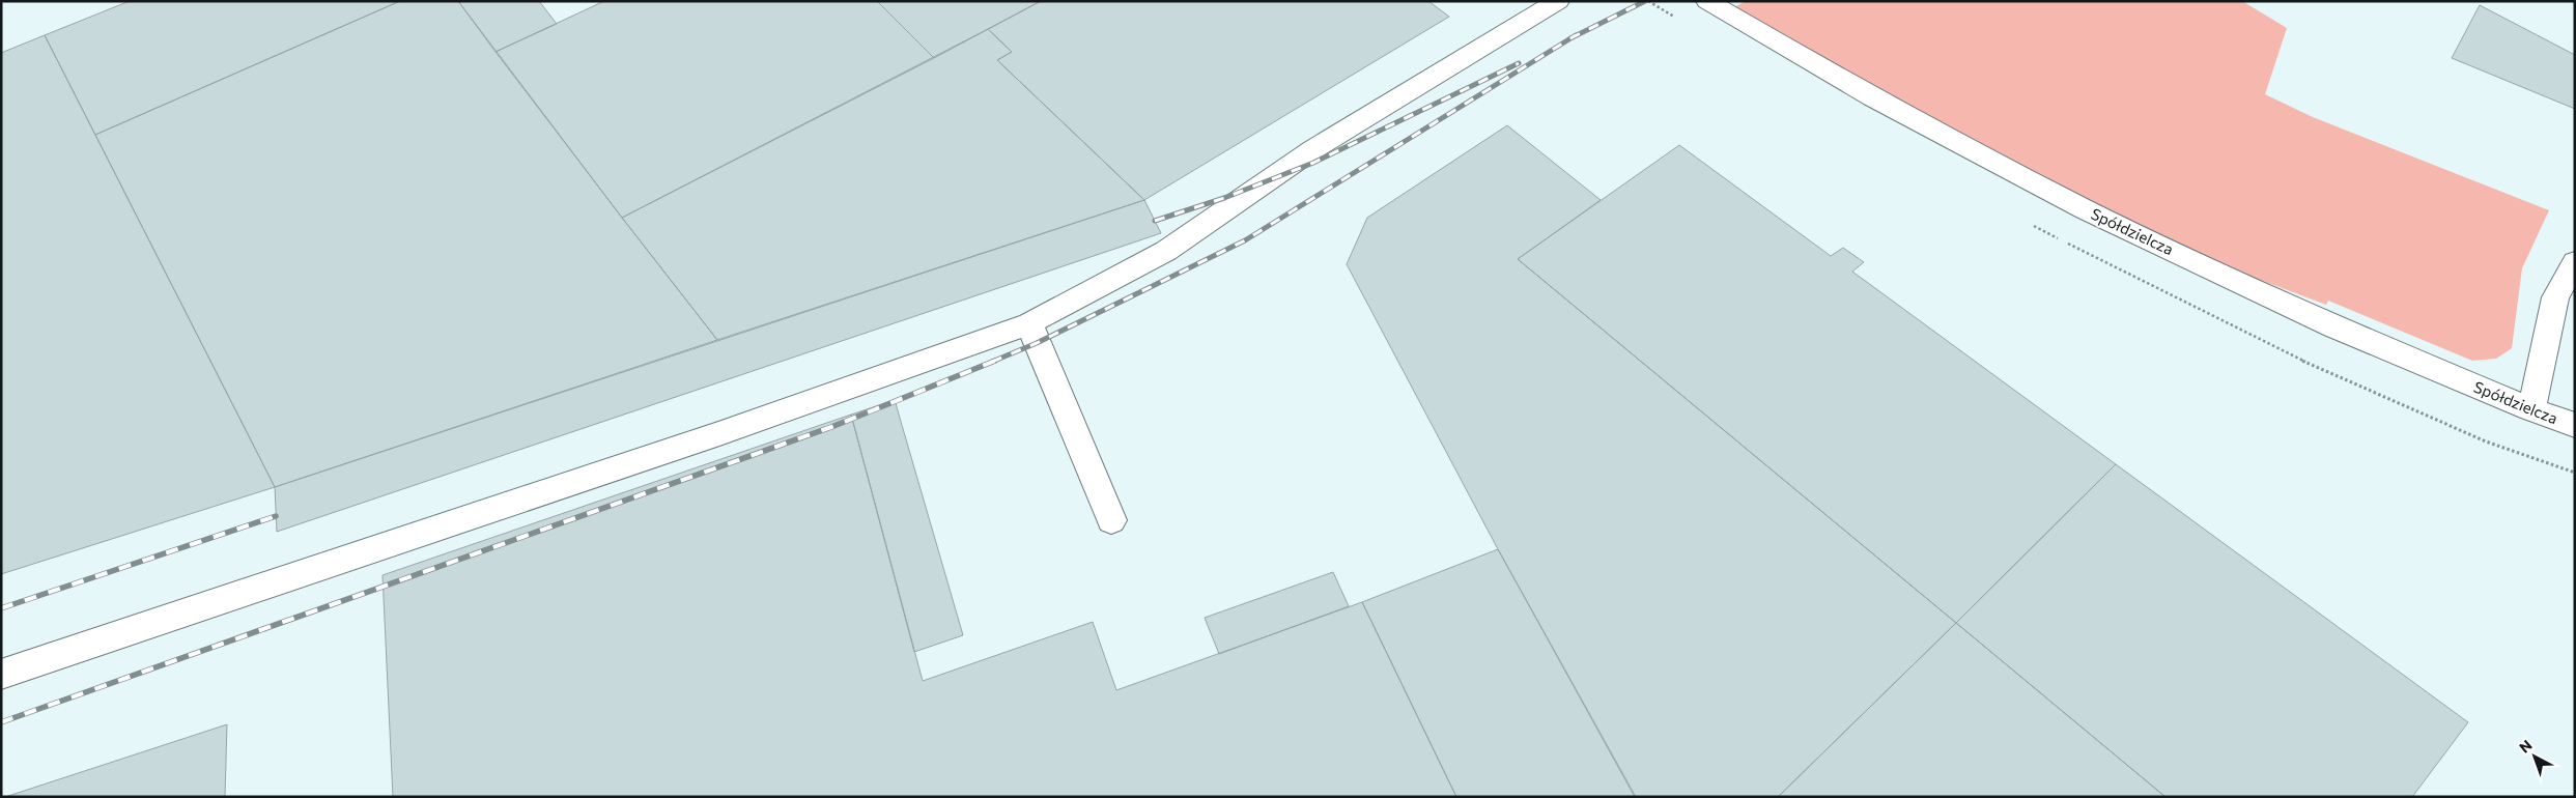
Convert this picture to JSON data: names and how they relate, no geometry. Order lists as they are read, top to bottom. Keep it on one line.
{"streets":{"street":["Spółdzielcza"]},"north":"top left"}
